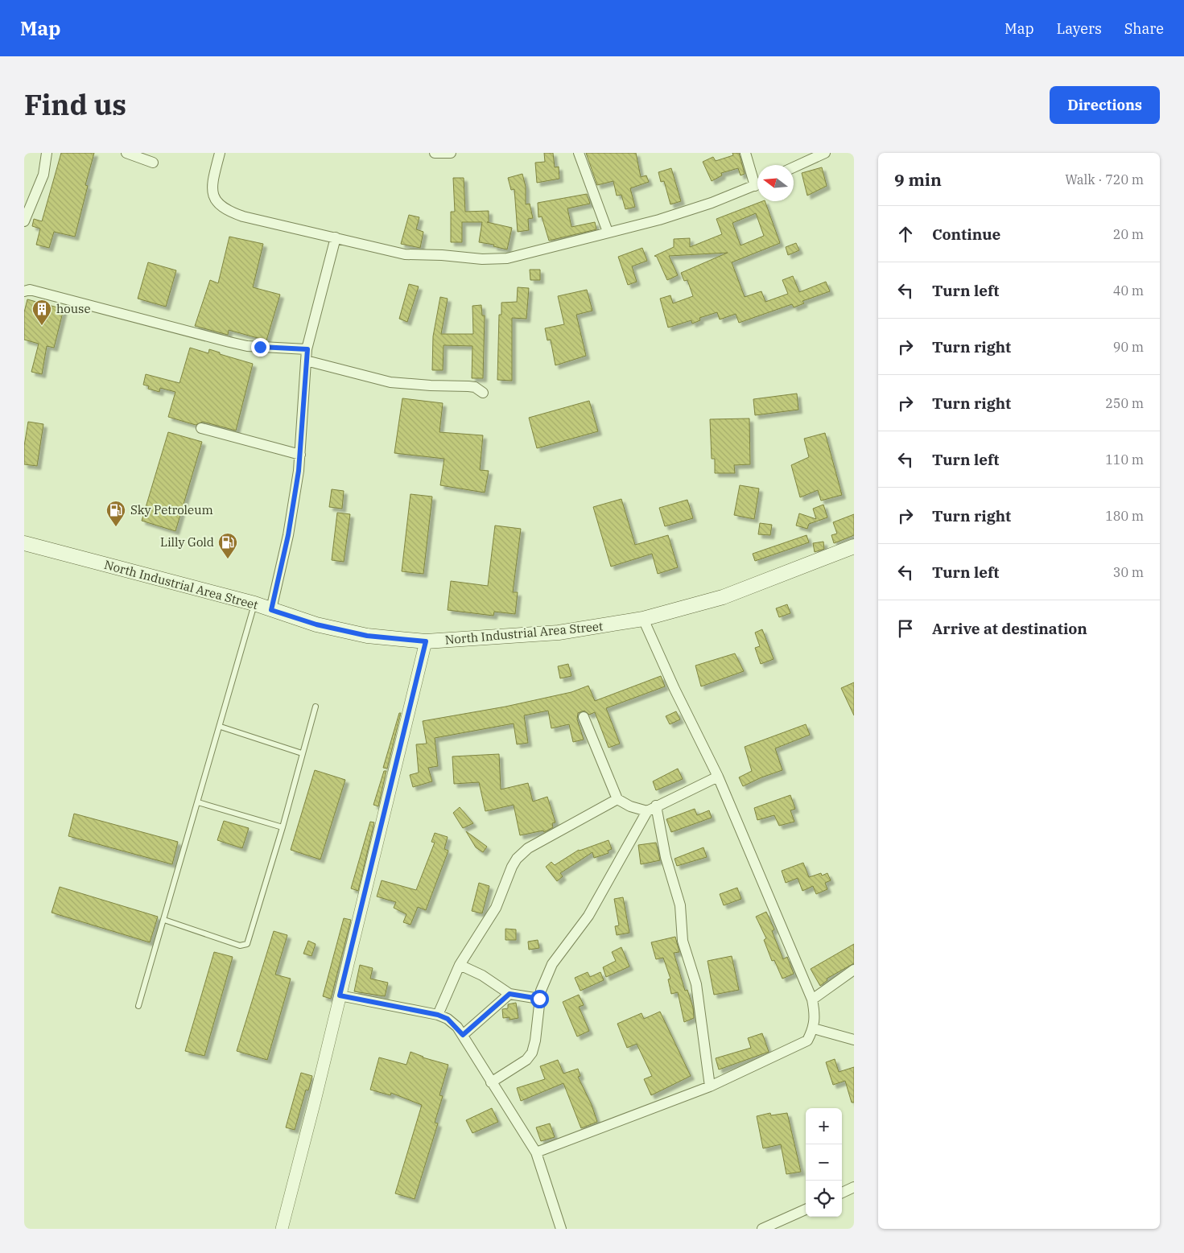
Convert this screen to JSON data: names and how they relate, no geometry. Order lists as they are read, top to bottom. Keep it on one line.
{"streets":{"main road":["North Industrial Area Street"]},"places":{"building":["house"],"fuel station":["Sky Petroleum","Lilly Gold"]},"north":"left","page":{"header":"Map","nav":["Map","Layers","Share"],"title":"Find us","buttons":"Directions","heading":["9 min","Walk · 720 m"],"list":[["Continue","20 m"],["Turn left","40 m"],["Turn right","90 m"],["Turn right","250 m"],["Turn left","110 m"],["Turn right","180 m"],["Turn left","30 m"],"Arrive at destination"],"map_buttons":["+","−"]}}
